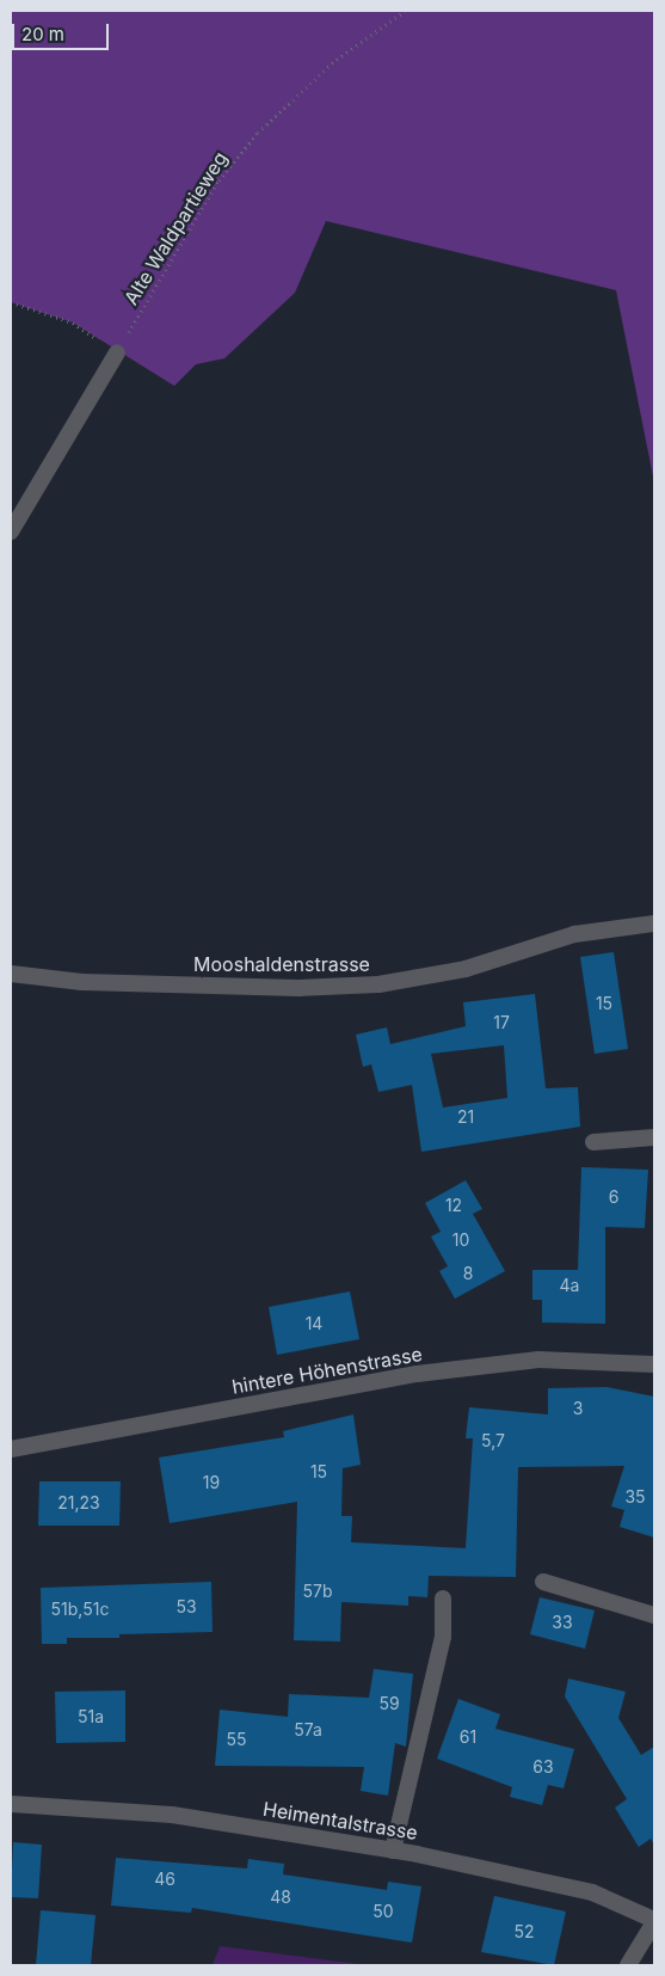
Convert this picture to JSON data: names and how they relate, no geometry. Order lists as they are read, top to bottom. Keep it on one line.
{"streets":{"street":["Mooshaldenstrasse","hintere Höhenstrasse","Heimentalstrasse"],"path":["Alte Waldpartieweg"]},"house_numbers":["15","17","21","6","12","10","8","4a","14","3","5,7","15","19","35","21,23","57b","53","51b,51c","33","59","51a","57a","61","55","63","46","48","50","52"],"scale_bar":"20 m"}
